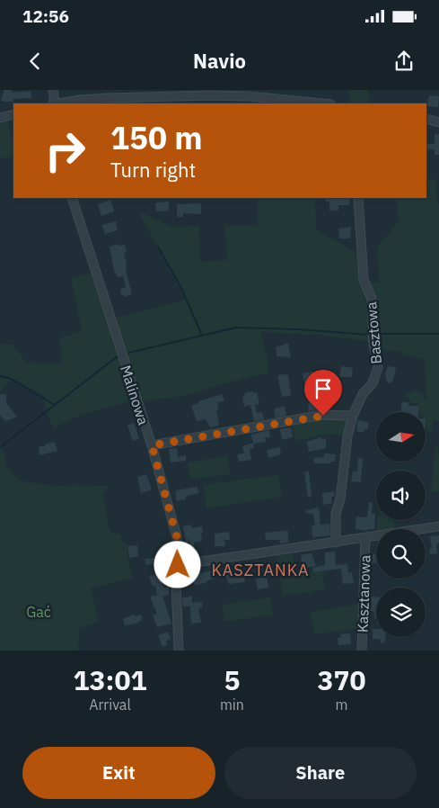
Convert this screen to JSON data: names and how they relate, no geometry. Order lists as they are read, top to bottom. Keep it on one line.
{"streets":{"street":["Basztowa","Malinowa","Kasztanowa"]},"districts":["KASZTANKA"],"parks":["Gać"],"north":"right","page":{"status":"12:56","header":"Navio","turn":["150 m","Turn right"],"eta":["13:01","Arrival","5","min","370","m"],"buttons":["Exit","Share"]}}
